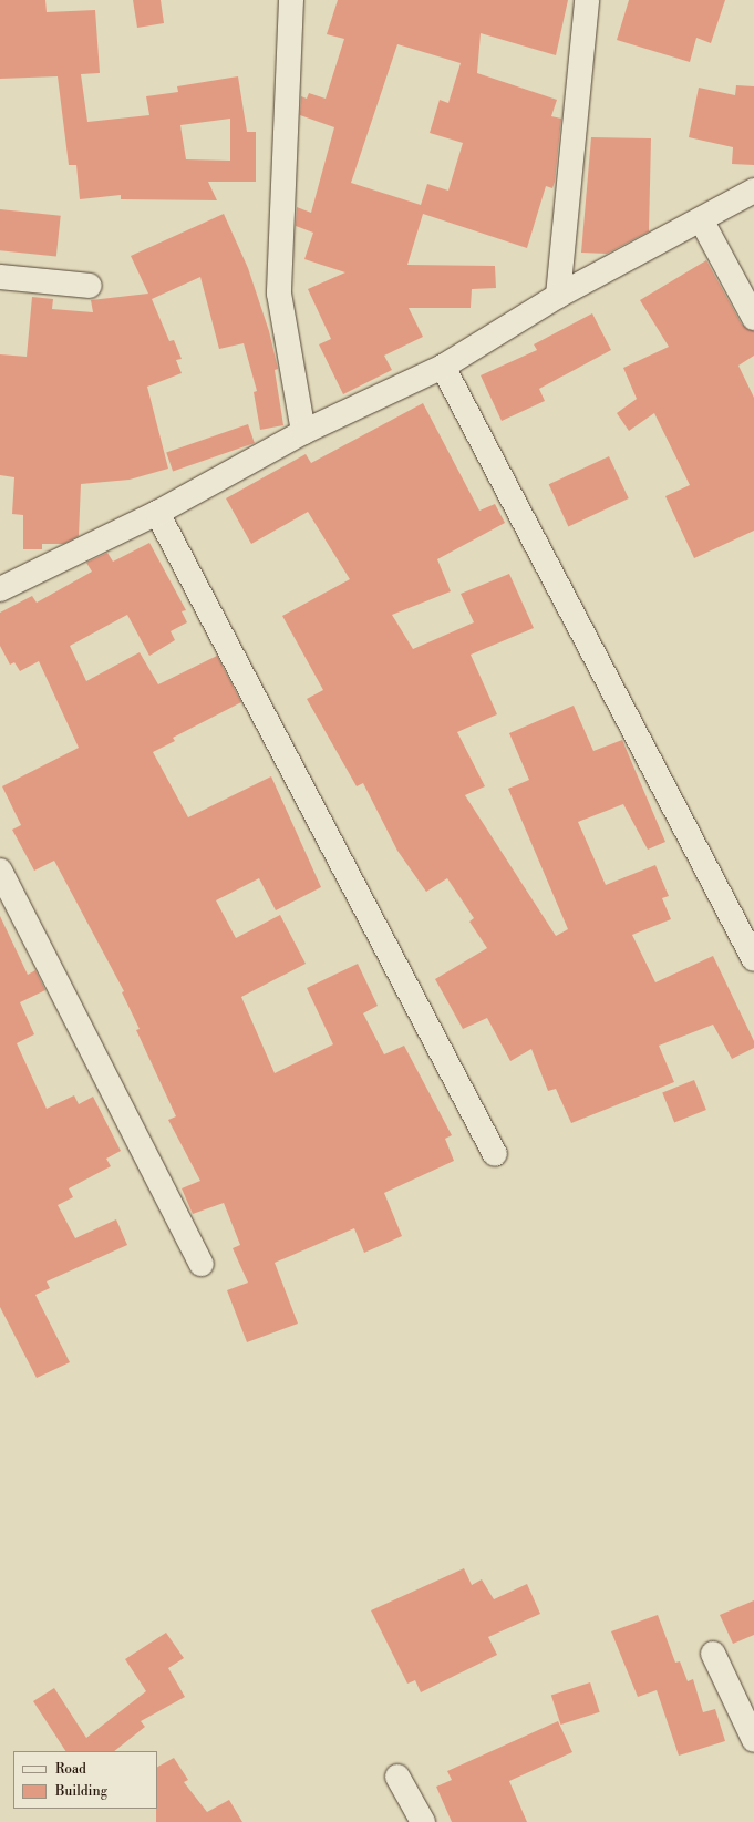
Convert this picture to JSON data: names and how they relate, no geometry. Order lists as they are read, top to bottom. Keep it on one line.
{"legend":["Road","Building"]}
